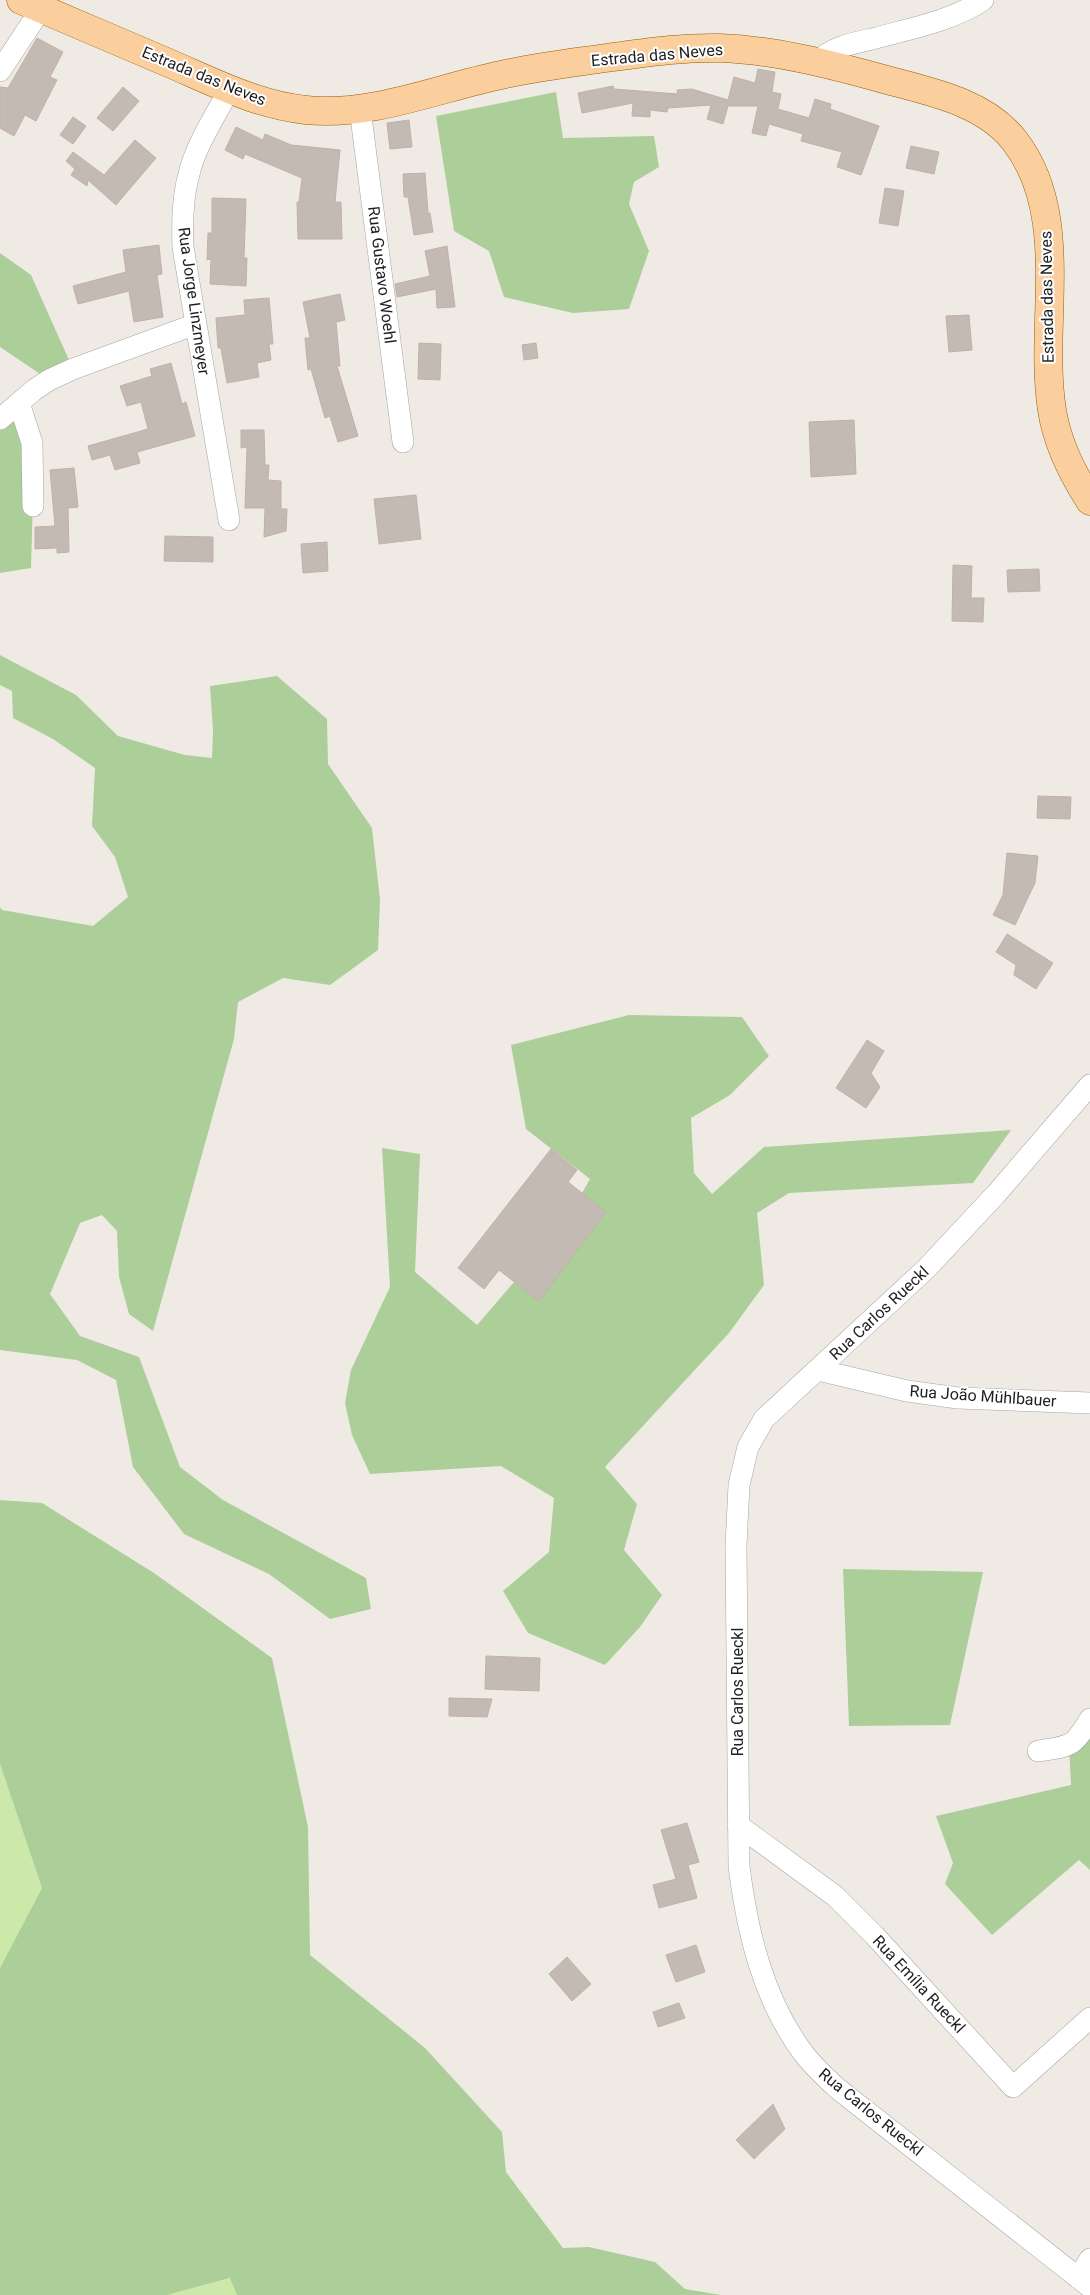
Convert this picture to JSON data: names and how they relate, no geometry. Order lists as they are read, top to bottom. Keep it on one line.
{"streets":{"main road":["Estrada das Neves"],"street":["Rua Gustavo Woehl","Rua Jorge Linzmeyer","Rua Carlos Rueckl","Rua João Mühlbauer","Rua Emília Rueckl"]},"crossings":[["Estrada das Neves","Rua Gustavo Woehl"],["Estrada das Neves","Rua Jorge Linzmeyer"],["Rua Carlos Rueckl","Rua João Mühlbauer"],["Rua Carlos Rueckl","Rua Emília Rueckl"]]}
